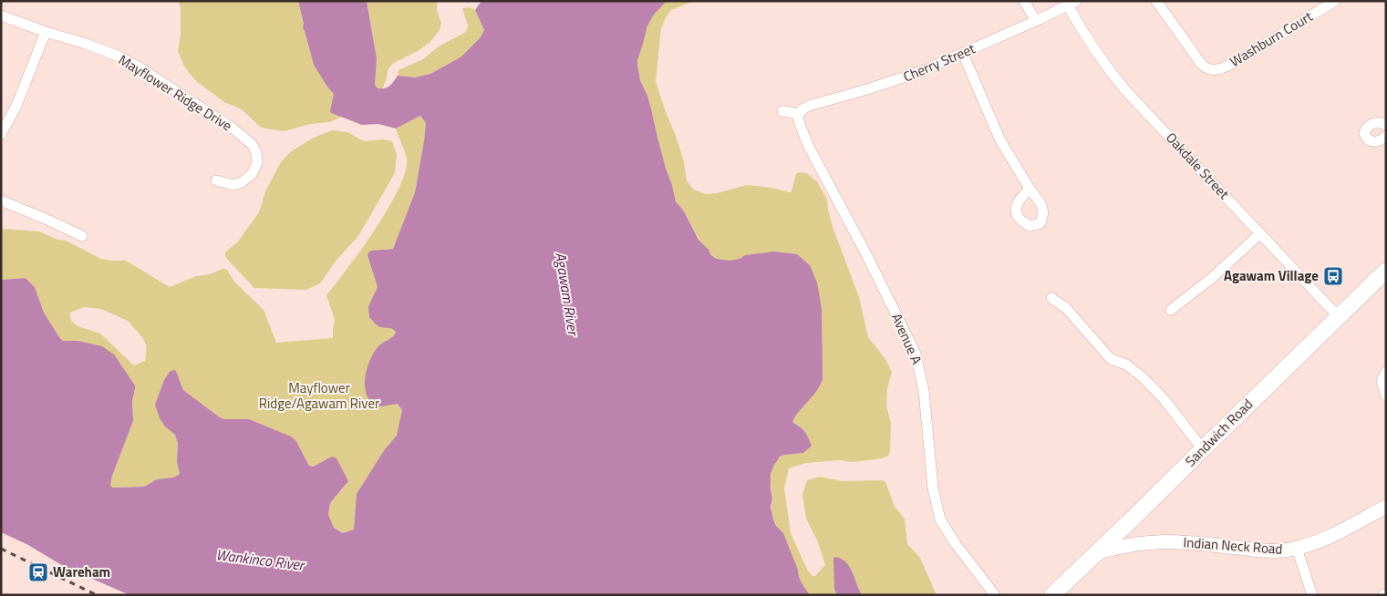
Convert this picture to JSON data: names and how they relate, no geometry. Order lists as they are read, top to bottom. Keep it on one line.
{"streets":{"main road":["Sandwich Road"],"street":["Washburn Court","Cherry Street","Mayflower Ridge Drive","Oakdale Street","Avenue A","Indian Neck Road"]},"crossings":[["Cherry Street","Oakdale Street"],["Cherry Street","Avenue A"],["Oakdale Street","Sandwich Road"],["Sandwich Road","Indian Neck Road"]],"water":["Agawam River","Wankinco River"],"parks":["Mayflower Ridge/Agawam River"],"places":{"bus stop":["Agawam Village"],"station":["Wareham"]}}
